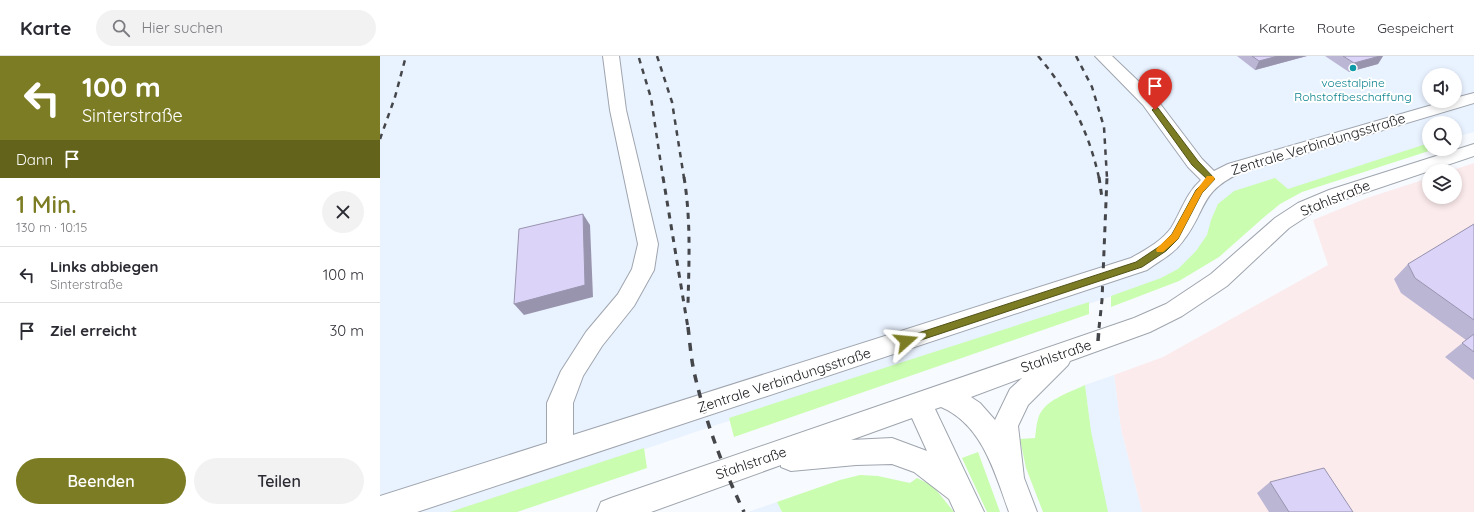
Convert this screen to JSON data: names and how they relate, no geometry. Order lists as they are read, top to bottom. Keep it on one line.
{"streets":{"street":["Zentrale Verbindungsstraße","Stahlstraße"]},"places":["voestalpine Rohstoffbeschaffung"],"page":{"header":"Karte","search":"Hier suchen","nav":["Karte","Route","Gespeichert"],"turn":["100 m","Sinterstraße"],"then":"Dann","heading":["1 Min.","130 m · 10:15"],"list":[{"name":"Links abbiegen","note":"Sinterstraße","value":"100 m"},{"name":"Ziel erreicht","value":"30 m"}],"buttons":["Beenden","Teilen"]}}
